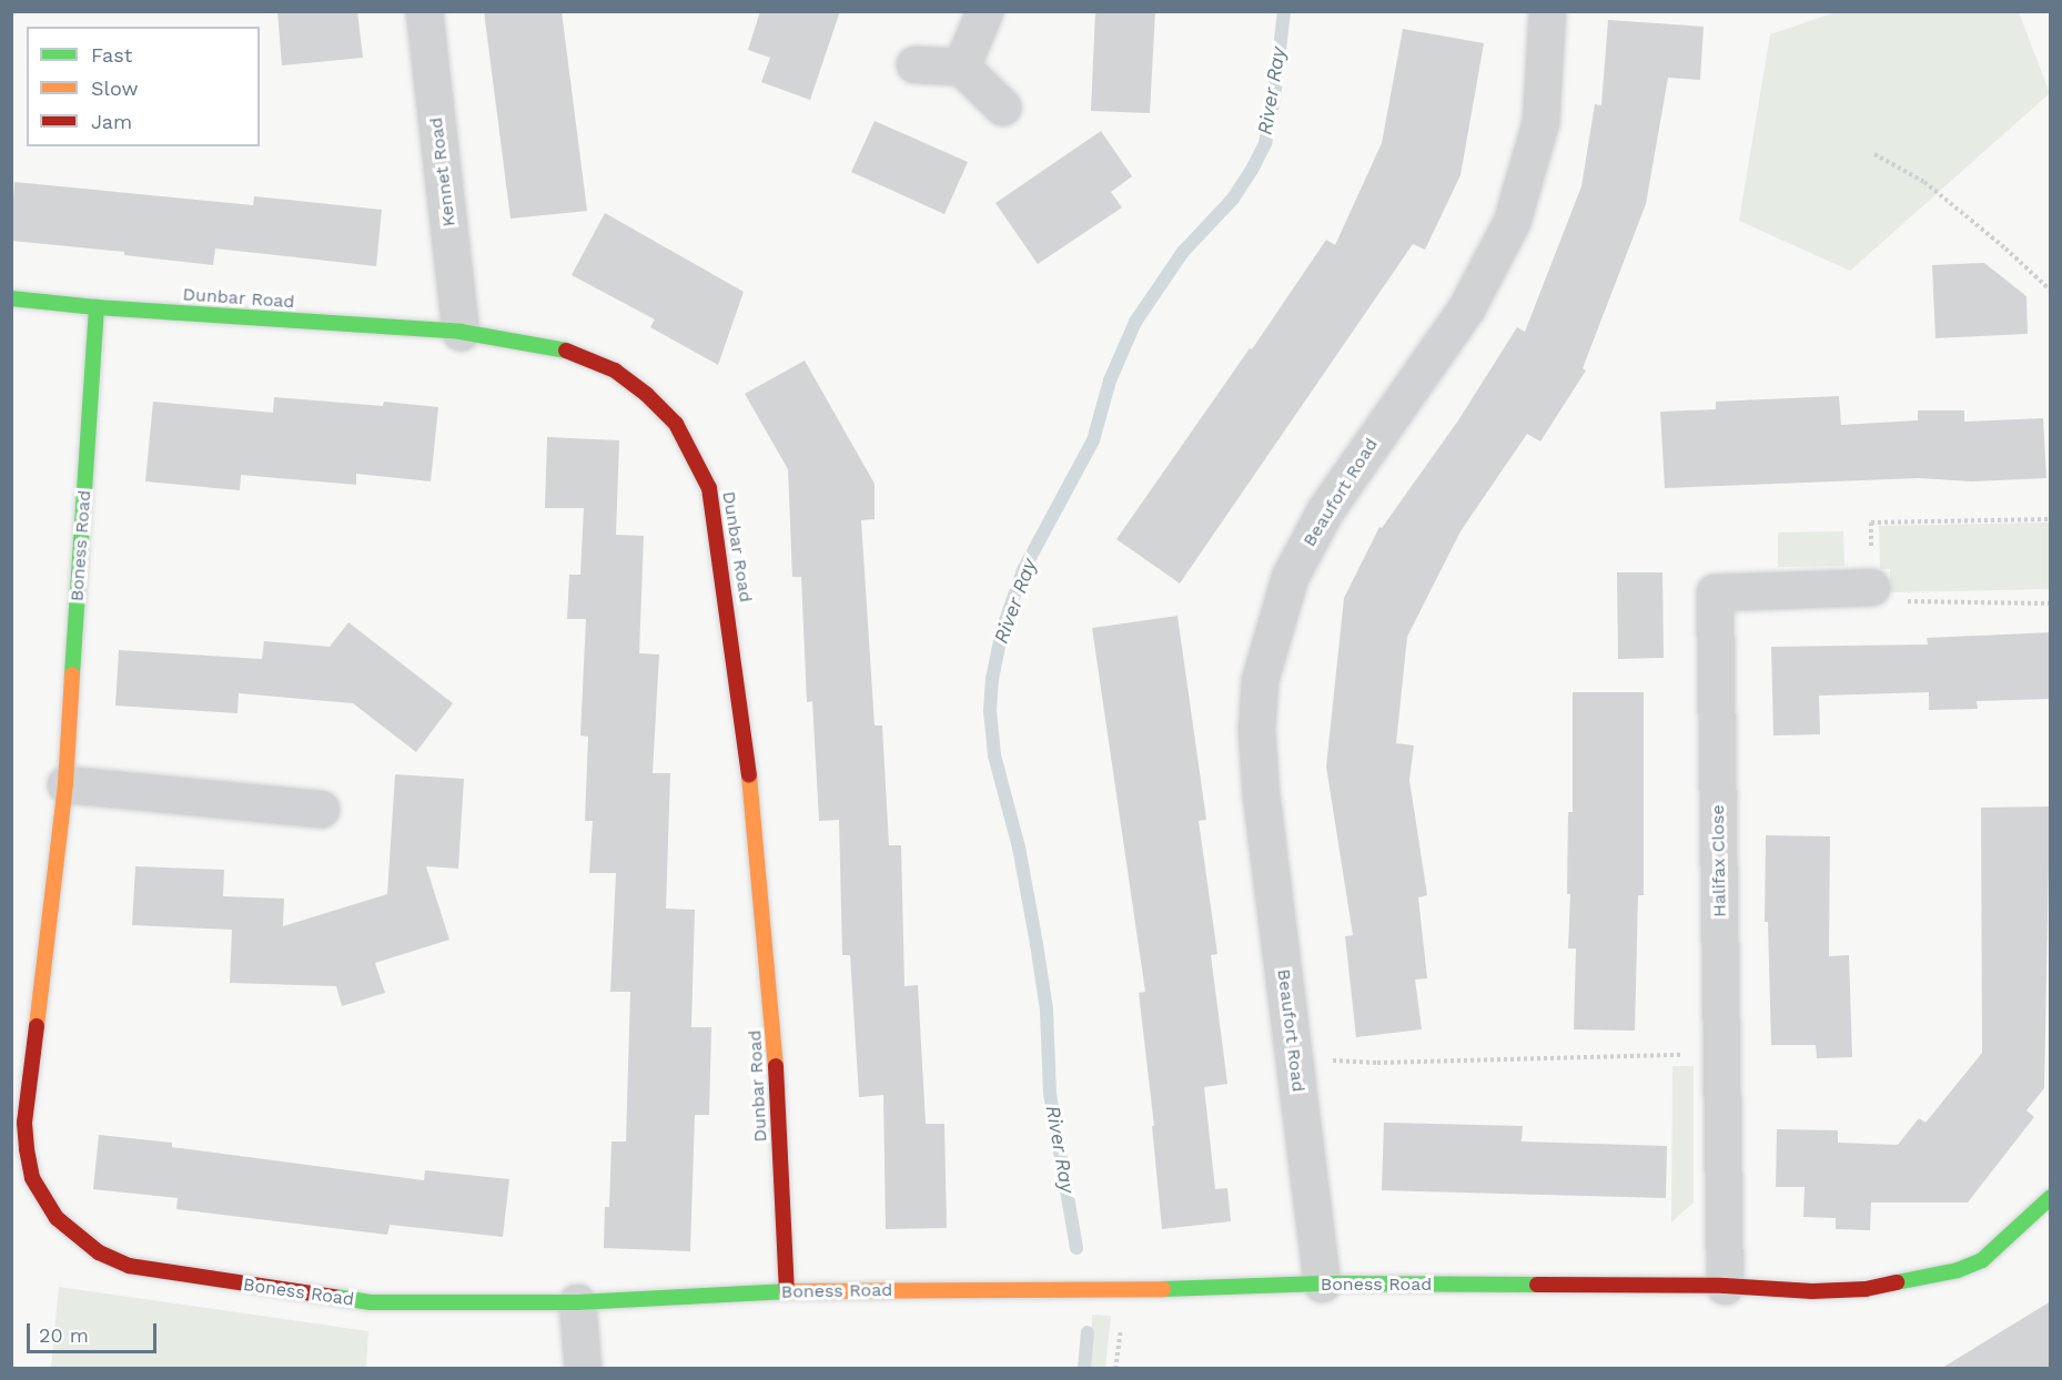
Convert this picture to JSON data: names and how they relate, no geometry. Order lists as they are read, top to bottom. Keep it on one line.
{"streets":{"street":["Kennet Road","Dunbar Road","Beaufort Road","Boness Road","Halifax Close"]},"crossings":[["Kennet Road","Dunbar Road"],["Dunbar Road","Boness Road"],["Beaufort Road","Boness Road"],["Boness Road","Halifax Close"]],"water":["River Ray"],"legend":["Fast","Slow","Jam"],"scale_bar":"20 m"}
